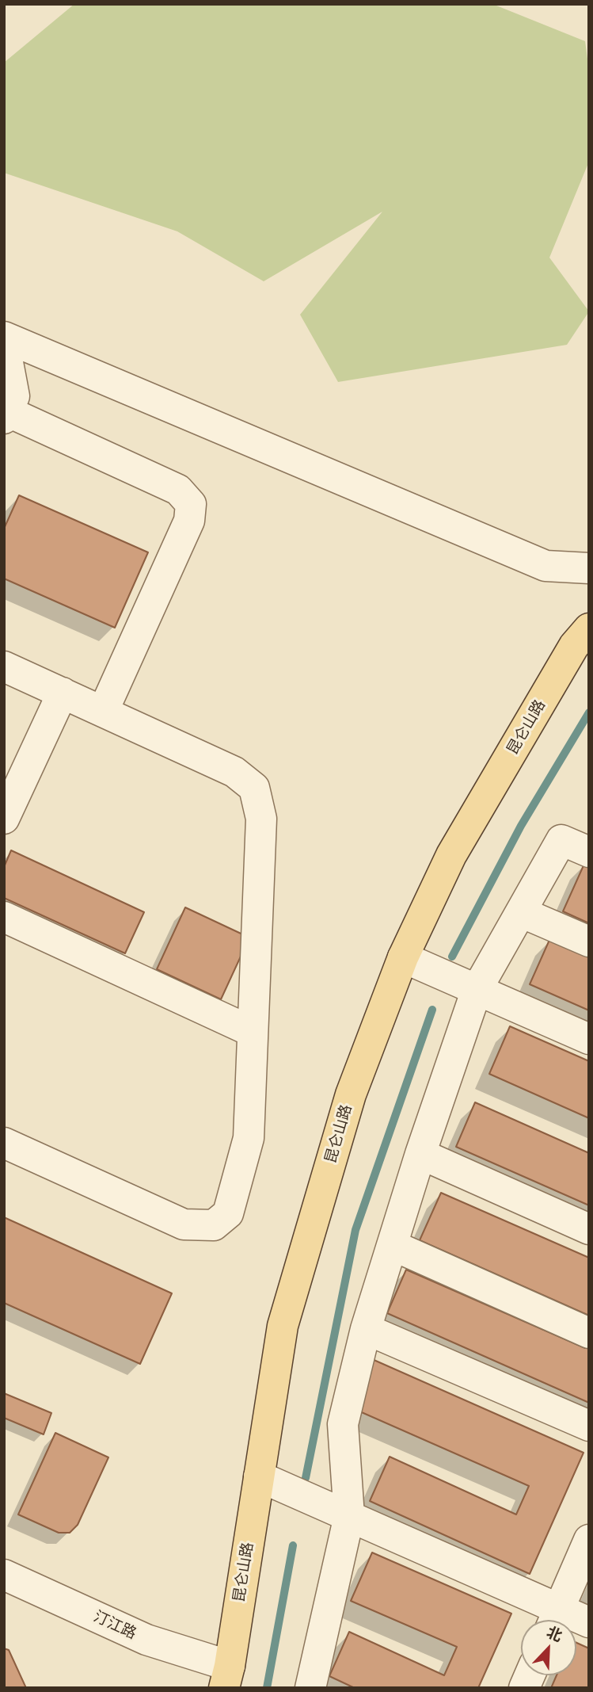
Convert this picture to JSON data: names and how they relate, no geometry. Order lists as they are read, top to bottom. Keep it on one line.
{"streets":{"main road":["昆仑山路"],"street":["汀江路"]},"crossings":[["昆仑山路","汀江路"]],"north":"top right"}
